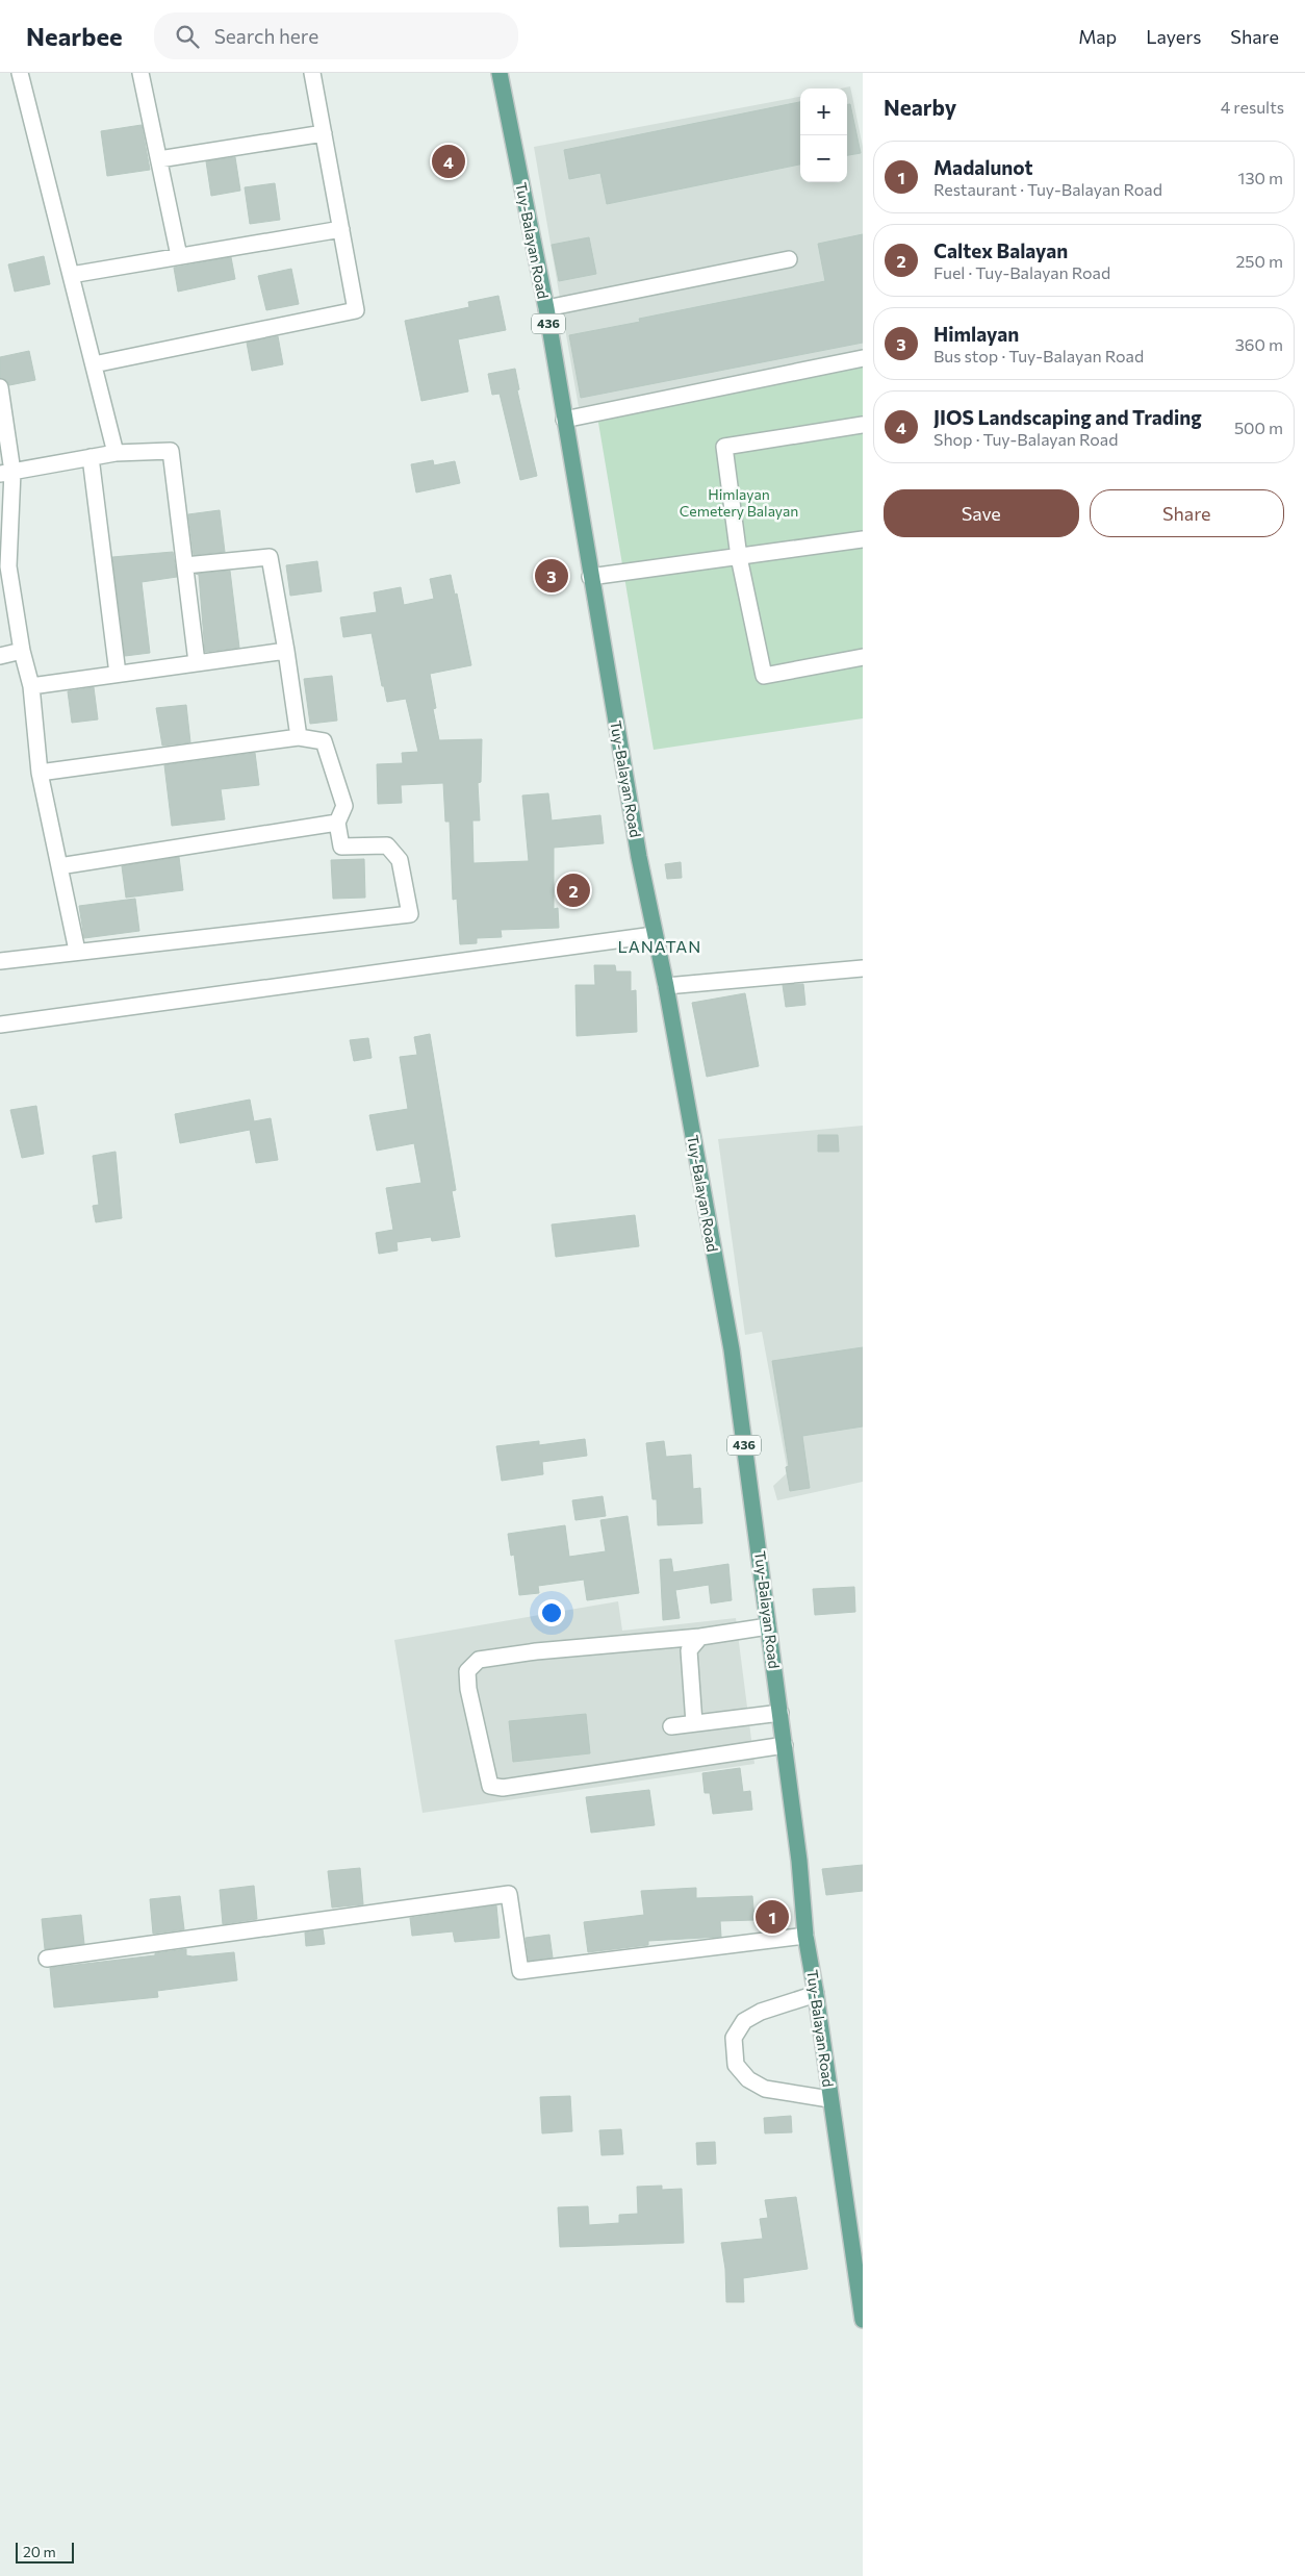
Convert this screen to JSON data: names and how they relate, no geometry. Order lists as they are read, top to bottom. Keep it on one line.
{"streets":{"main road":["Tuy-Balayan Road","436"]},"districts":["LANATAN"],"parks":["Himlayan Cemetery Balayan"],"scale_bar":"20 m","page":{"header":"Nearbee","search":"Search here","nav":["Map","Layers","Share"],"heading":["Nearby","4 results"],"map_buttons":["+","−"],"list":[{"mark":"1","name":"Madalunot","note":"Restaurant · Tuy-Balayan Road","value":"130 m"},{"mark":"2","name":"Caltex Balayan","note":"Fuel · Tuy-Balayan Road","value":"250 m"},{"mark":"3","name":"Himlayan","note":"Bus stop · Tuy-Balayan Road","value":"360 m"},{"mark":"4","name":"JIOS Landscaping and Trading","note":"Shop · Tuy-Balayan Road","value":"500 m"}],"pins":["4","3","2","1"],"buttons":["Save","Share"],"scale":"20 m"}}
